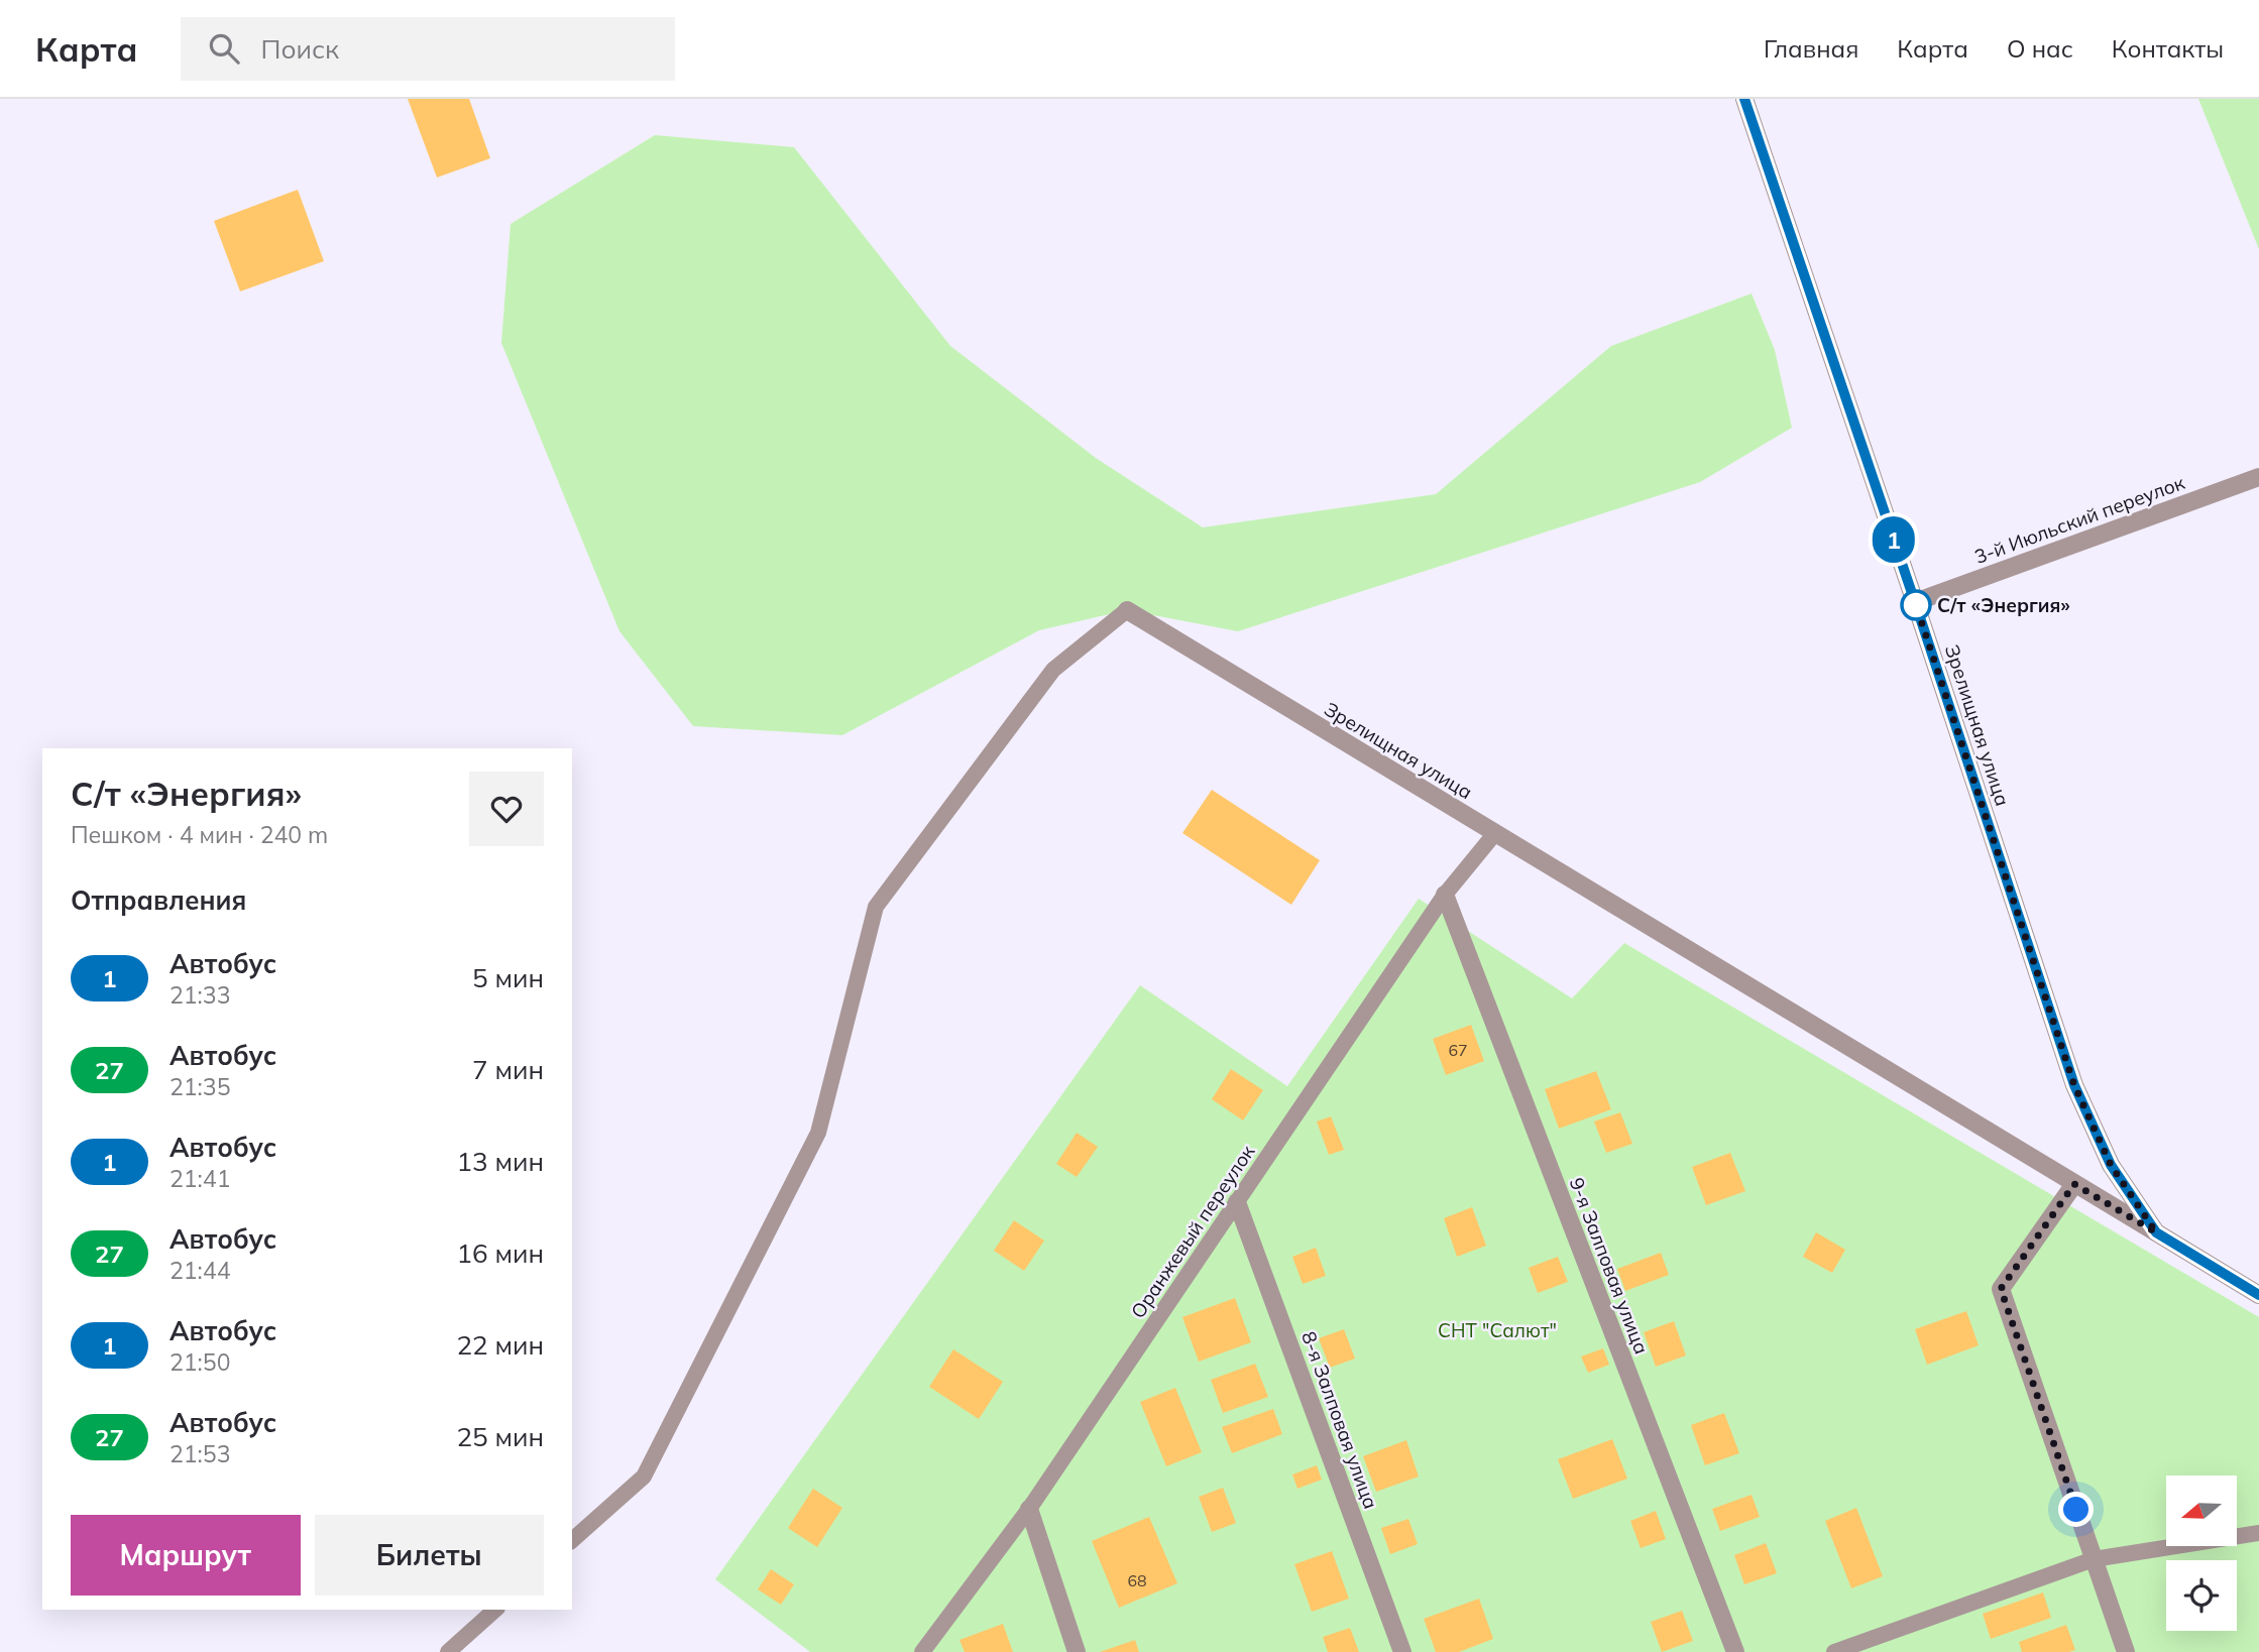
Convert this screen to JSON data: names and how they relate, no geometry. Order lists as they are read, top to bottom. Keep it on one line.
{"streets":{"street":["3-й Июльский переулок","Зрелищная улица","9-я Залповая улица","8-я Залповая улица"],"lane":["Оранжевый переулок"]},"crossings":[["3-й Июльский переулок","Зрелищная улица"],["Зрелищная улица","Оранжевый переулок"],["Оранжевый переулок","9-я Залповая улица"],["Оранжевый переулок","8-я Залповая улица"]],"parks":["СНТ \"Салют\""],"places":["С/т «Энергия»"],"lines":["bus line 1"],"house_numbers":["67","68"],"north":"left","page":{"header":"Карта","search":"Поиск","nav":["Главная","Карта","О нас","Контакты"],"on_map":"1","heading":[["С/т «Энергия»","Пешком · 4 мин · 240 m"],"Отправления"],"list":[{"mark":"1","name":"Автобус","note":"21:33","value":"5 мин"},{"mark":"27","name":"Автобус","note":"21:35","value":"7 мин"},{"mark":"1","name":"Автобус","note":"21:41","value":"13 мин"},{"mark":"27","name":"Автобус","note":"21:44","value":"16 мин"},{"mark":"1","name":"Автобус","note":"21:50","value":"22 мин"},{"mark":"27","name":"Автобус","note":"21:53","value":"25 мин"}],"buttons":["Маршрут","Билеты"]}}
